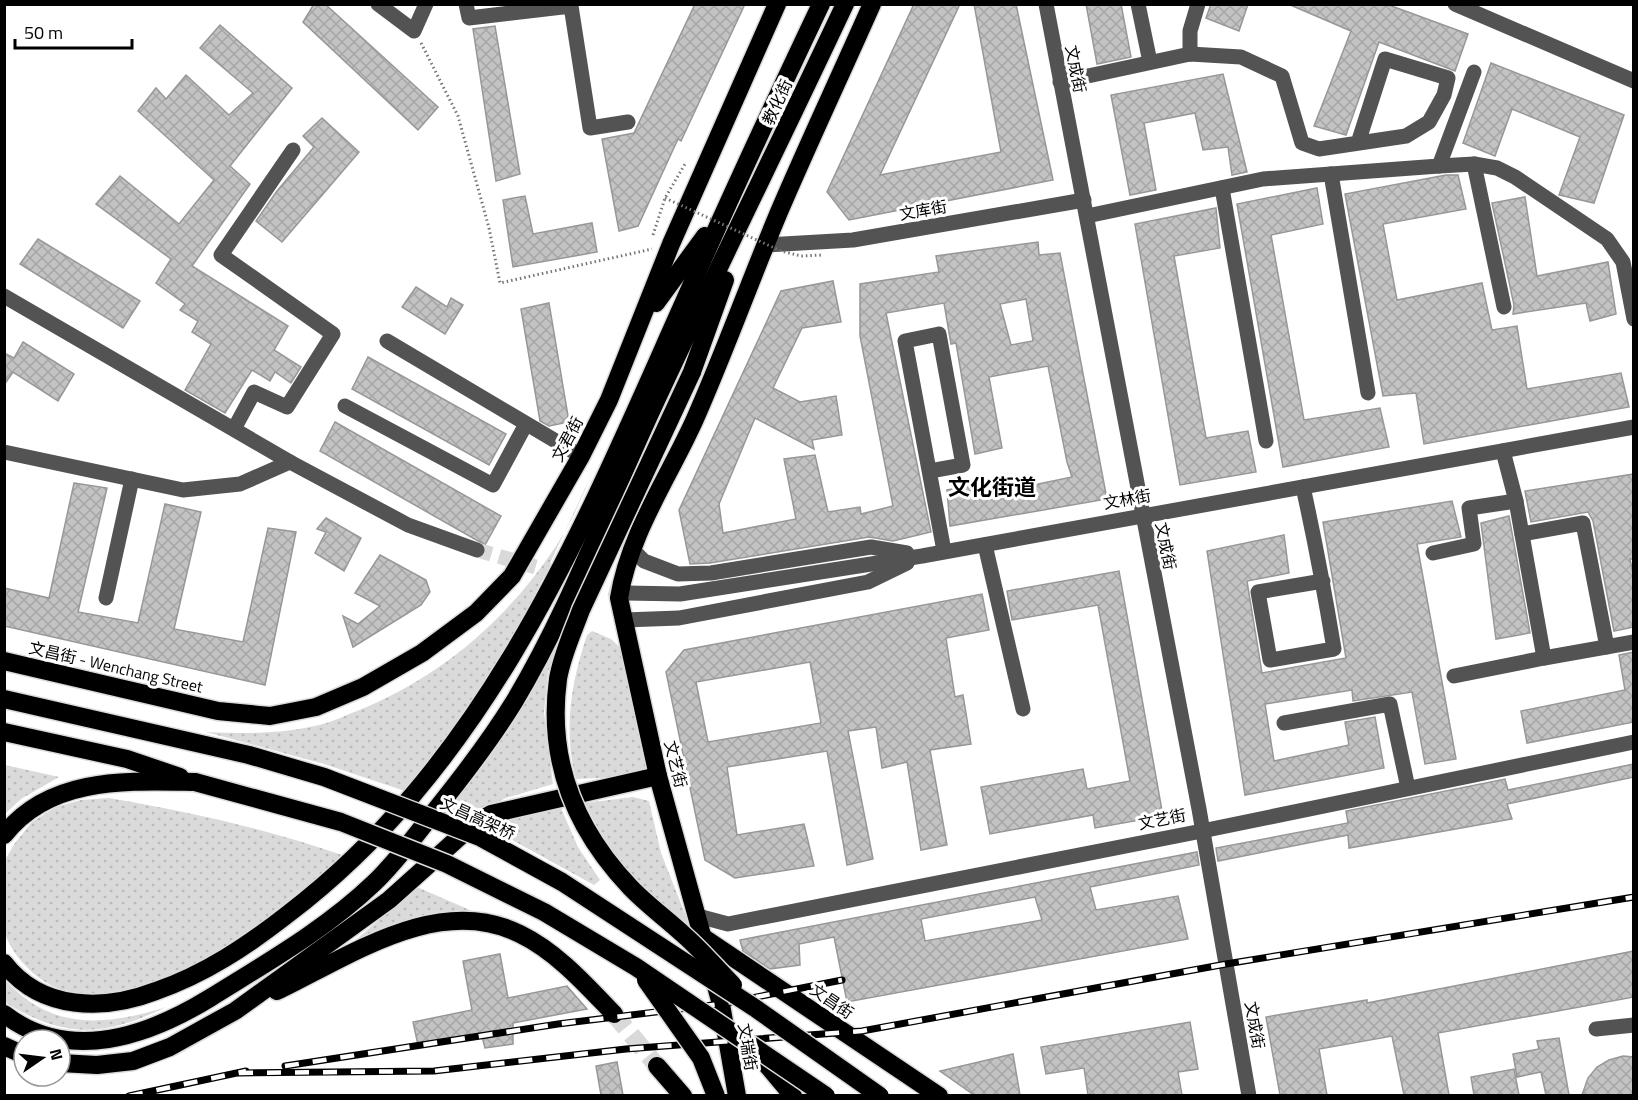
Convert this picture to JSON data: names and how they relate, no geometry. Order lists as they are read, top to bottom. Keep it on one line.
{"streets":{"highway":["教化街","文君街","文昌街 - Wenchang Street","文艺街","文昌高架桥","文昌街","文瑞街"],"street":["文成街","文库街","文林街"]},"crossings":[["文成街","文库街"],["文成街","文林街"],["文成街","文艺街"],["文君街","文昌街 - Wenchang Street"],["文艺街","文昌街"],["文艺街","文瑞街"]],"districts":["文化街道"],"scale_bar":"50 m","north":"right"}
